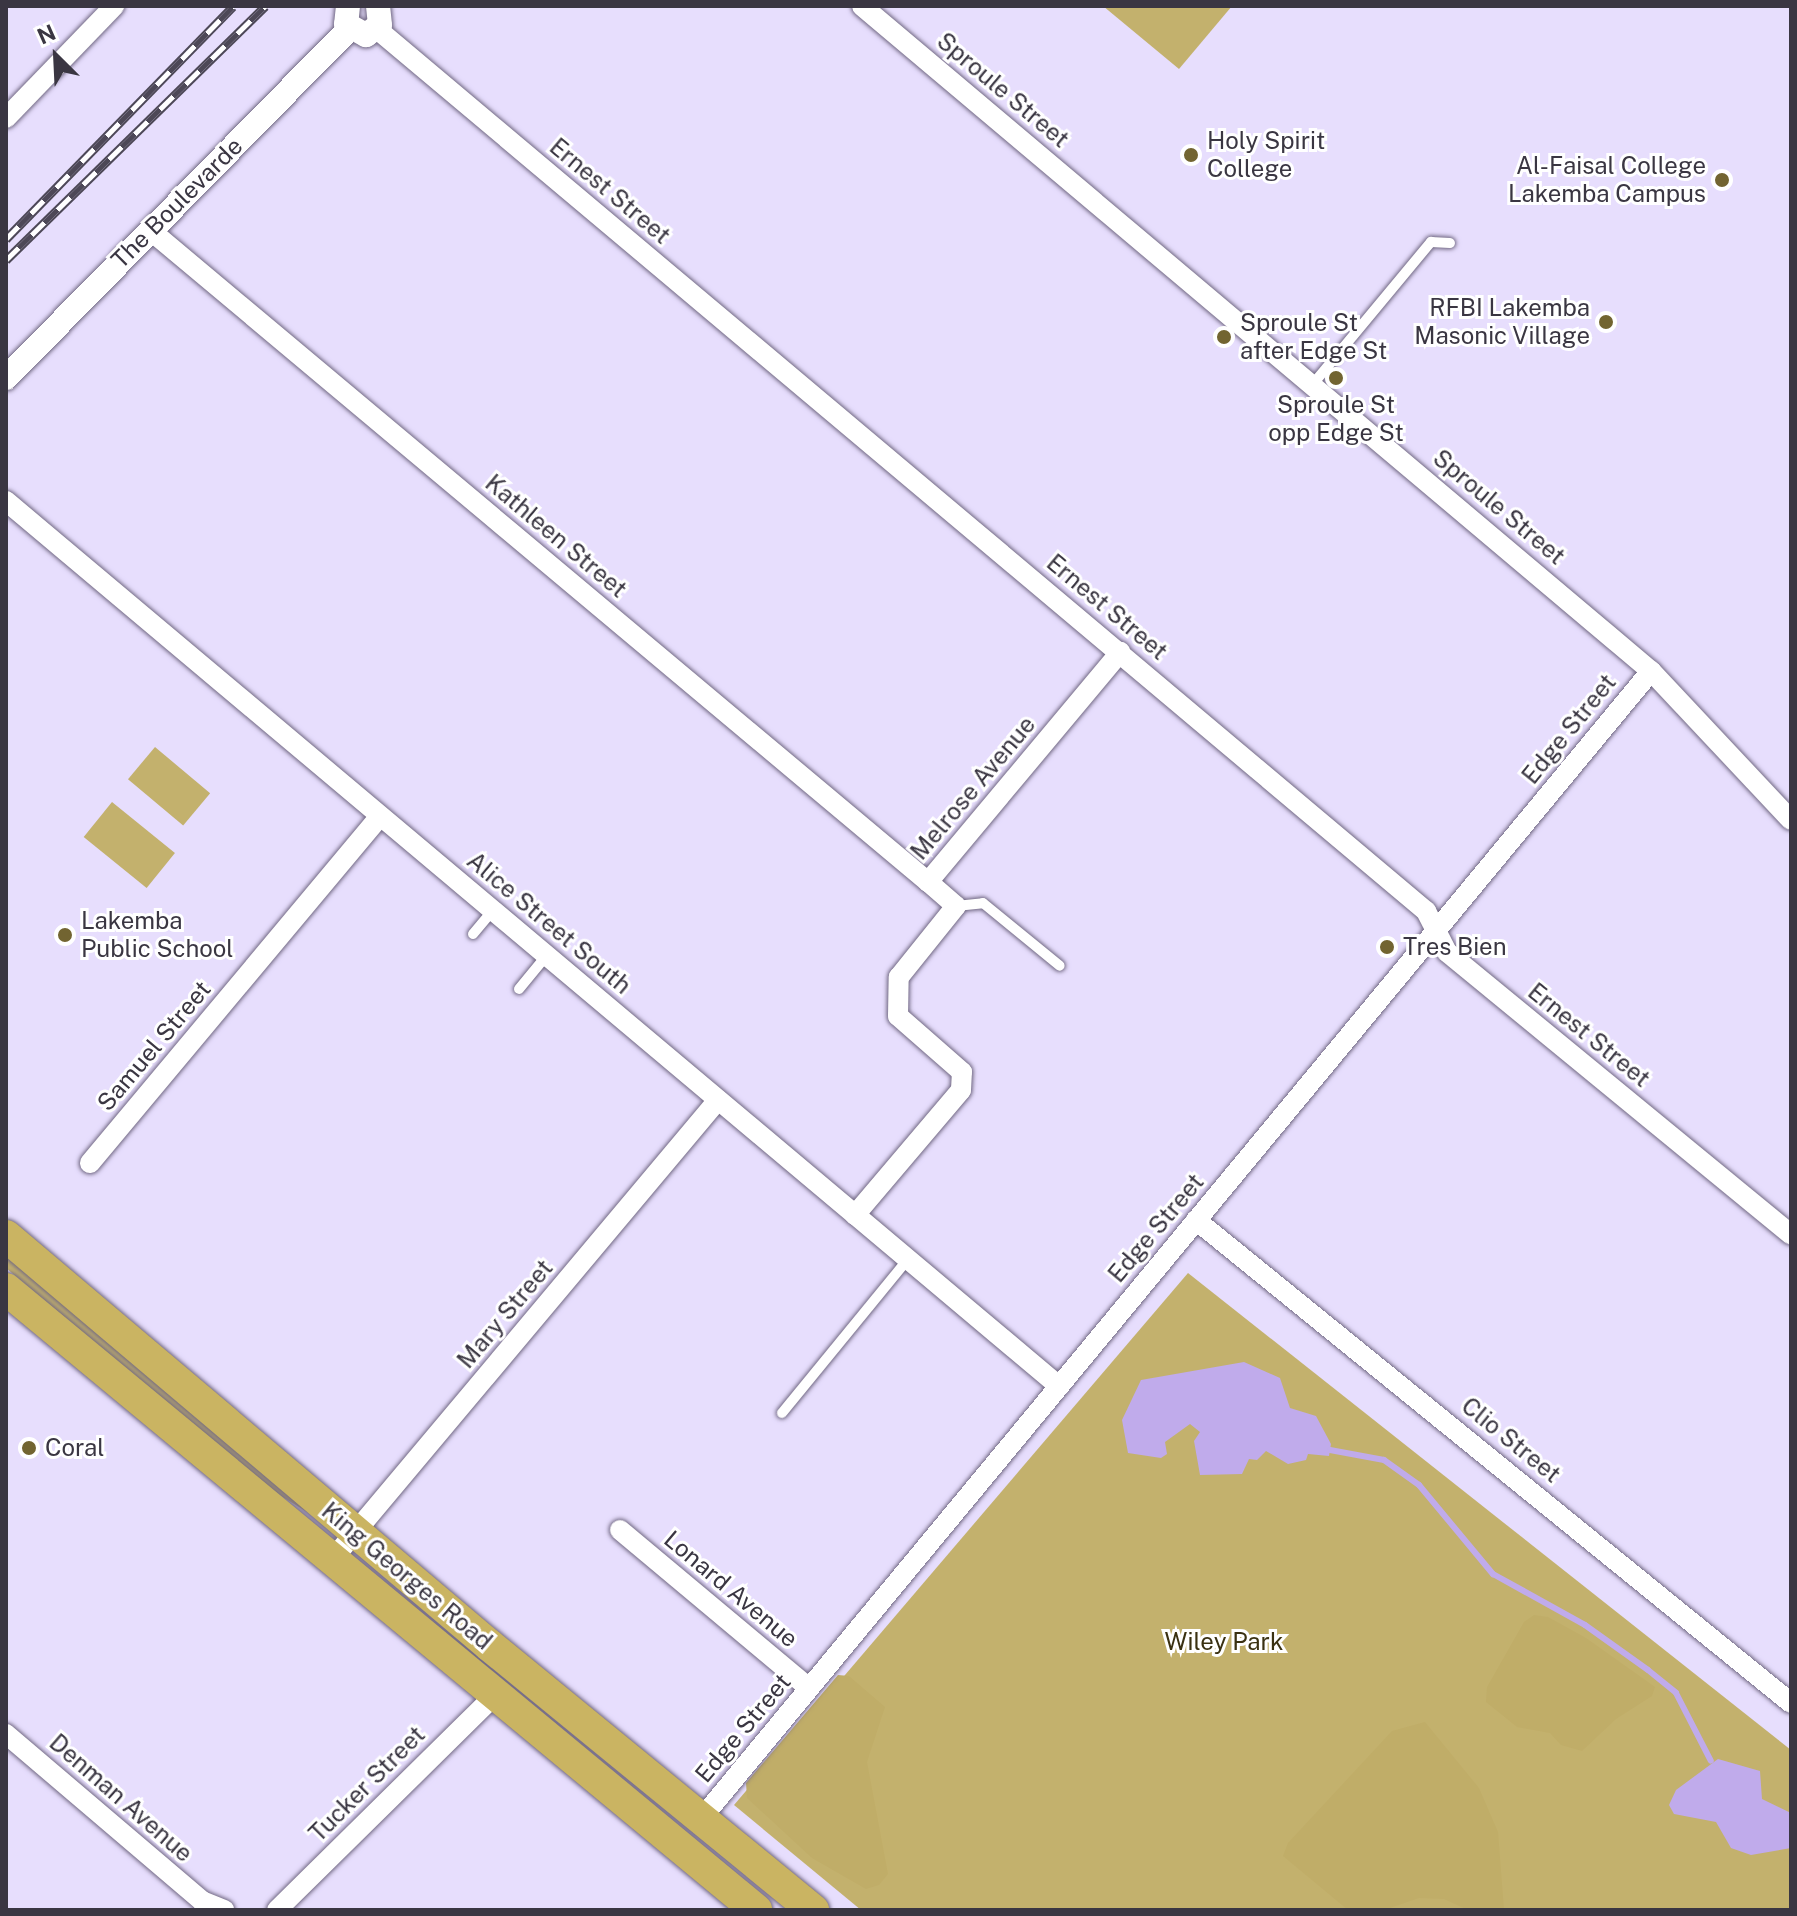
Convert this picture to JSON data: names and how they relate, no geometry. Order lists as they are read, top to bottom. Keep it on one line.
{"streets":{"highway":["King Georges Road"],"street":["Sproule Street","Ernest Street","The Boulevarde","Kathleen Street","Edge Street","Melrose Avenue","Alice Street South","Samuel Street","Mary Street","Clio Street","Lonard Avenue","Tucker Street","Denman Avenue"]},"crossings":[["Sproule Street","Edge Street"],["Ernest Street","Edge Street"],["Ernest Street","Melrose Avenue"],["The Boulevarde","Kathleen Street"],["Kathleen Street","Melrose Avenue"],["Edge Street","Alice Street South"],["Edge Street","Clio Street"],["Edge Street","King Georges Road"],["Edge Street","Lonard Avenue"],["Alice Street South","Samuel Street"],["Alice Street South","Mary Street"],["Mary Street","King Georges Road"],["King Georges Road","Tucker Street"]],"parks":["Wiley Park"],"places":["Holy Spirit College","Al-Faisal College Lakemba Campus","RFBI Lakemba Masonic Village","Sproule St after Edge St","Sproule St opp Edge St","Lakemba Public School","Tres Bien","Coral"],"north":"top left"}
